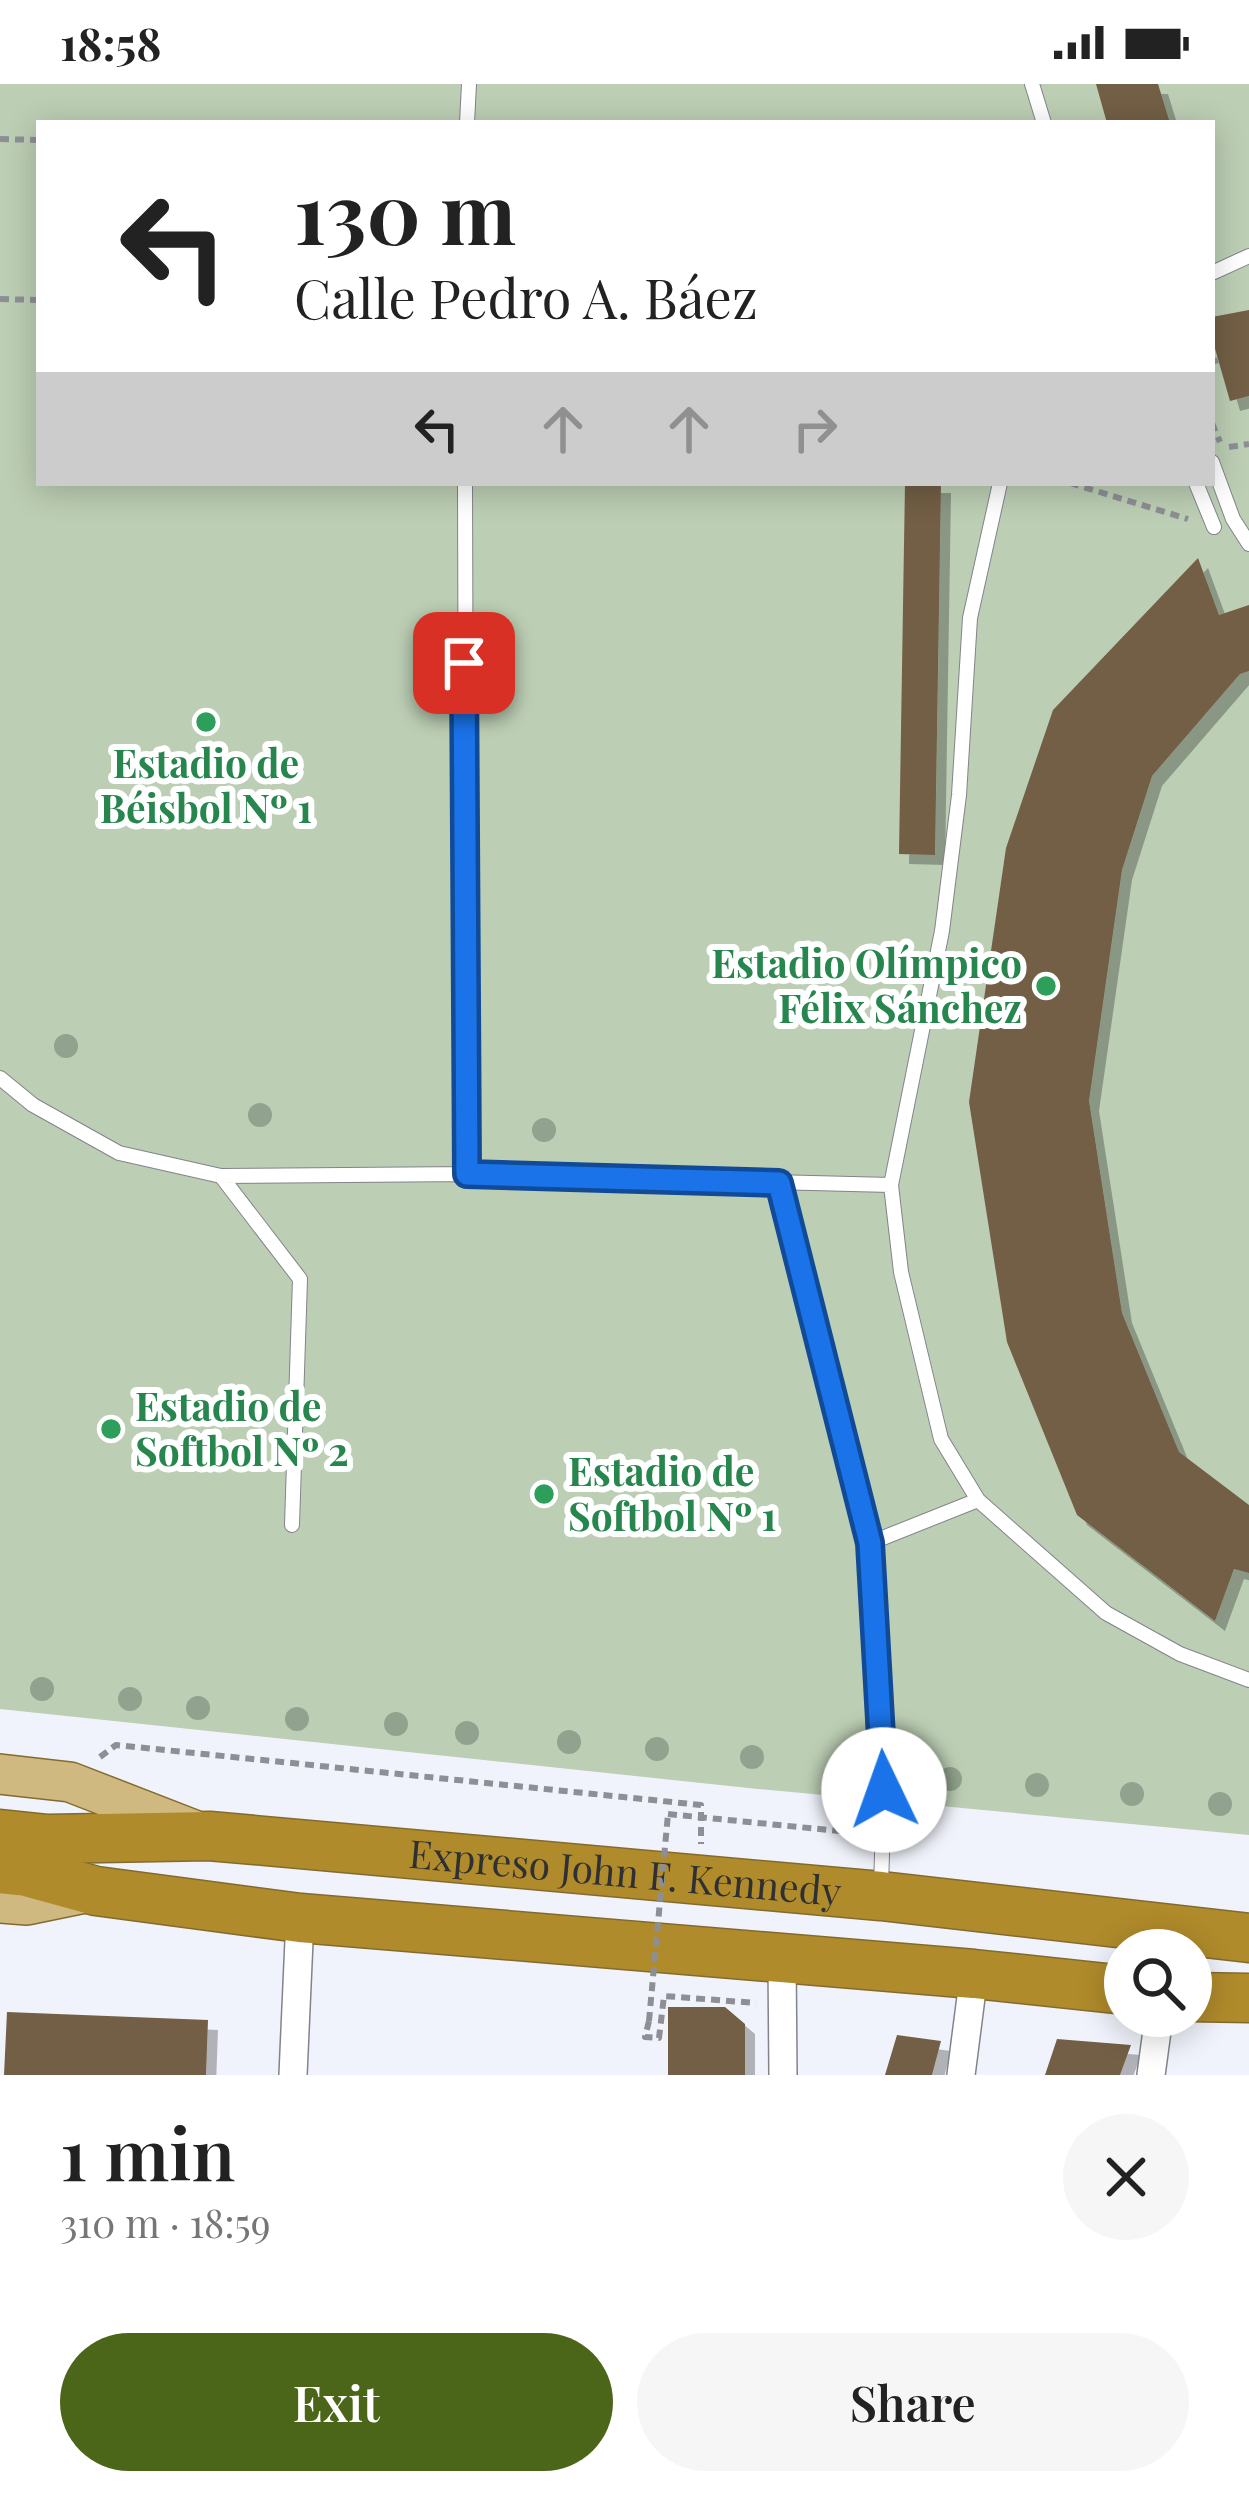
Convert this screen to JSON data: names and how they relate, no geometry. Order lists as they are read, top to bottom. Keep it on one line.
{"streets":{"highway":["Expreso John F. Kennedy"]},"places":["Estadio de Béisbol Nº 1","Estadio Olímpico Félix Sánchez","Estadio de Softbol Nº 2","Estadio de Softbol Nº 1"],"page":{"status":"18:58","turn":["130 m","Calle Pedro A. Báez"],"heading":["1 min","310 m · 18:59"],"buttons":["Exit","Share"]}}
